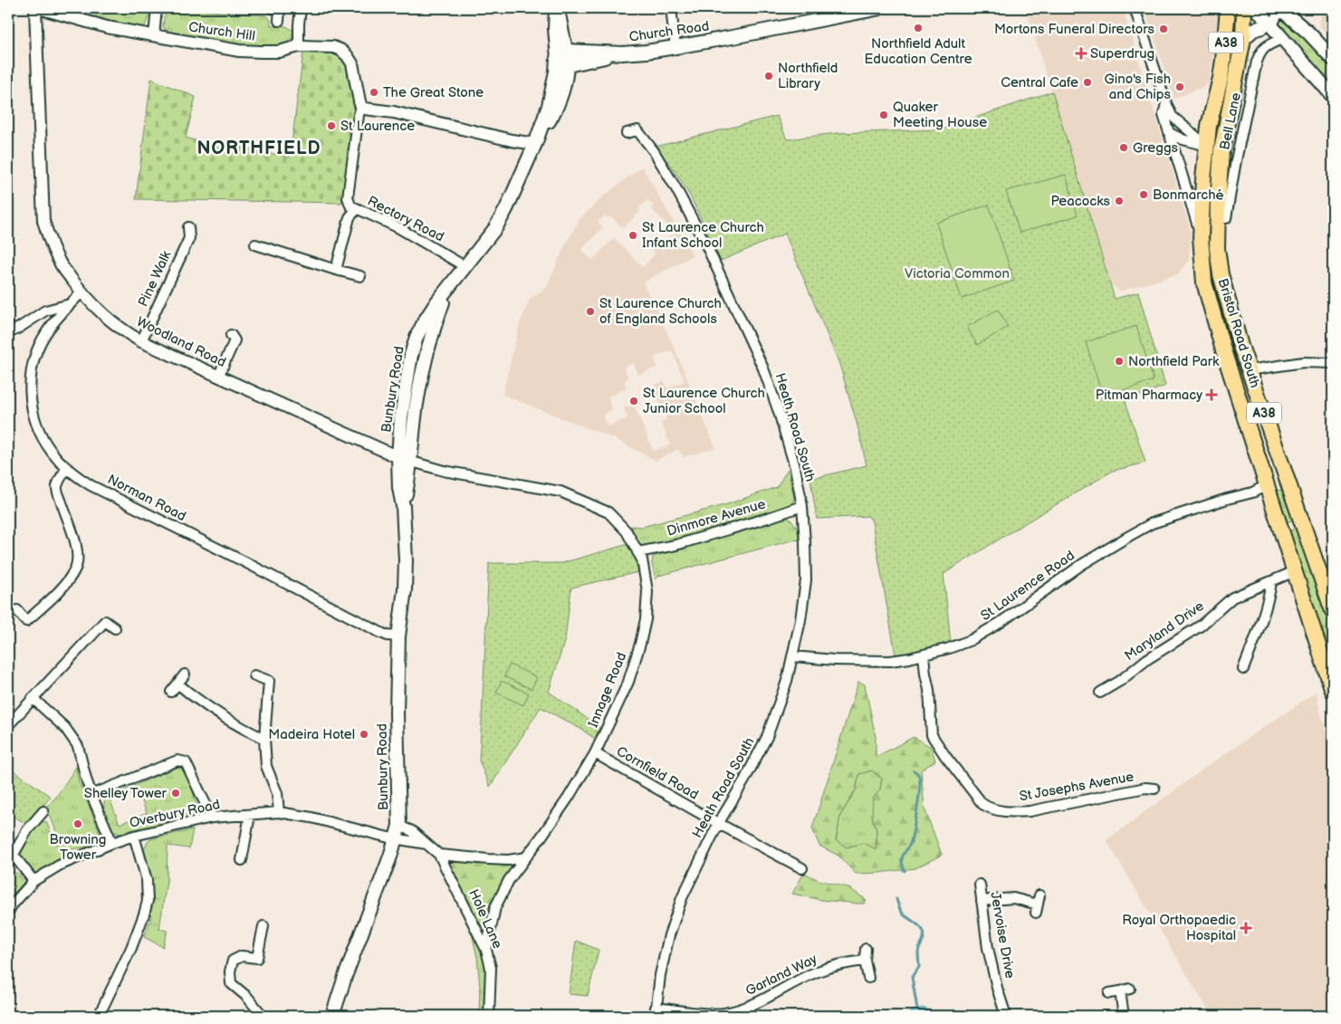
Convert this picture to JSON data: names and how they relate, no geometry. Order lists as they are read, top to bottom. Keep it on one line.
{"streets":{"highway":["A38","Bristol Road South"],"main road":["Church Road","Bunbury Road"],"street":["Church Hill","Bell Lane","Rectory Road","Pine Walk","Woodland Road","Heath Road South","Norman Road","Dinmore Avenue","St Laurence Road","Maryland Drive","Innage Road","Cornfield Road","St Josephs Avenue","Overbury Road","Hole Lane","Jervoise Drive","Garland Way"]},"crossings":[["Church Hill","Rectory Road"],["A38","Bristol Road South"],["Rectory Road","Bunbury Road"],["Pine Walk","Woodland Road"],["Bristol Road South","St Laurence Road"],["Bristol Road South","Maryland Drive"],["Woodland Road","Bunbury Road"],["Woodland Road","Norman Road"],["Woodland Road","Innage Road"],["Bunbury Road","Norman Road"],["Bunbury Road","Innage Road"],["Bunbury Road","Overbury Road"],["Bunbury Road","Hole Lane"],["Heath Road South","Dinmore Avenue"],["Heath Road South","St Laurence Road"],["Heath Road South","Cornfield Road"],["Heath Road South","Garland Way"],["Dinmore Avenue","Innage Road"],["St Laurence Road","St Josephs Avenue"],["Innage Road","Cornfield Road"],["Innage Road","Hole Lane"]],"districts":["NORTHFIELD"],"parks":["Victoria Common"],"places":{"other":["Northfield Adult Education Centre","Mortons Funeral Directors","Northfield Library","Central Cafe","Gino's Fish and Chips","The Great Stone","Quaker Meeting House","St Laurence","Greggs","Bonmarché","Peacocks","St Laurence Church Infant School","St Laurence Church of England Schools","Northfield Park","St Laurence Church Junior School","Madeira Hotel","Shelley Tower","Browning Tower"],"health":["Superdrug","Pitman Pharmacy","Royal Orthopaedic Hospital"]}}
